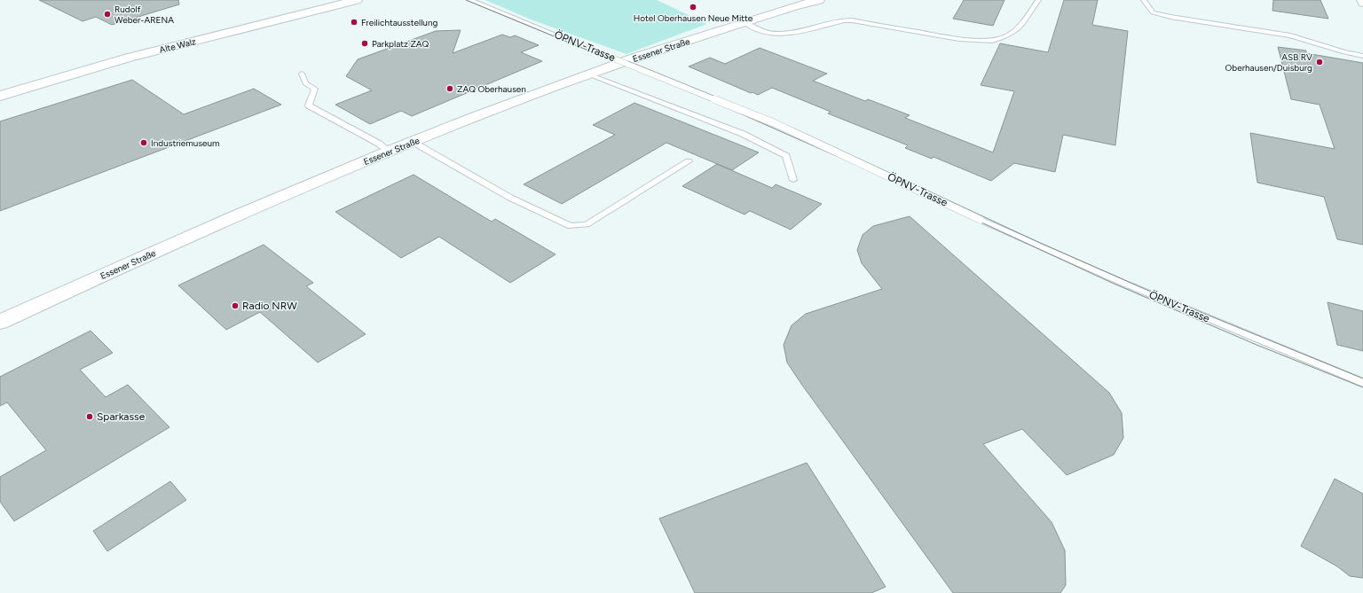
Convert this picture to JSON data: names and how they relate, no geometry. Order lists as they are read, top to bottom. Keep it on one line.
{"streets":{"main road":["Alte Walz","Essener Straße"],"lane":["ÖPNV-Trasse"]},"places":["Hotel Oberhausen Neue Mitte","Rudolf Weber-ARENA","Freilichtausstellung","Parkplatz ZAQ","ASB RV Oberhausen/Duisburg","ZAQ Oberhausen","Industriemuseum","Radio NRW","Sparkasse"]}
